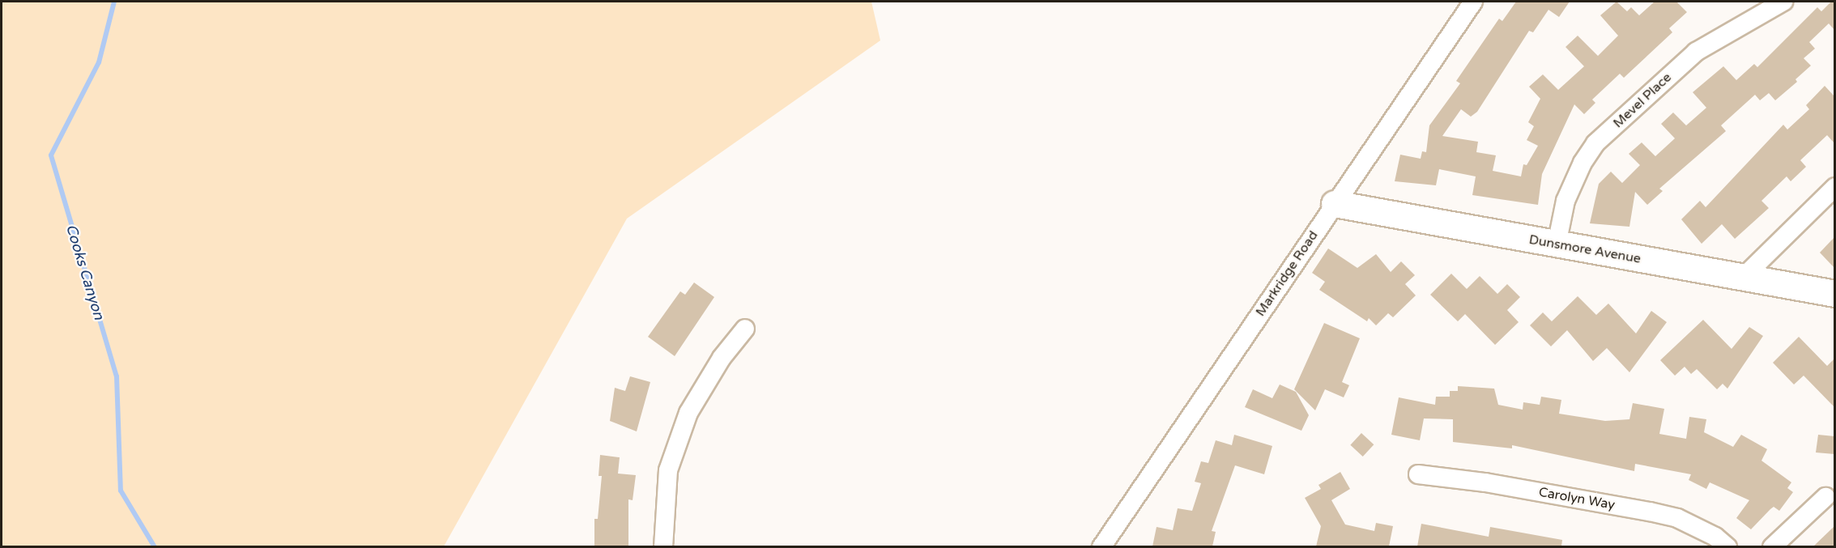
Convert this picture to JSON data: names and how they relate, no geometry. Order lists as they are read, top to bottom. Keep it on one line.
{"streets":{"street":["Mevel Place","Dunsmore Avenue","Markridge Road","Carolyn Way"]},"crossings":[["Mevel Place","Dunsmore Avenue"],["Dunsmore Avenue","Markridge Road"]],"water":["Cooks Canyon"]}
